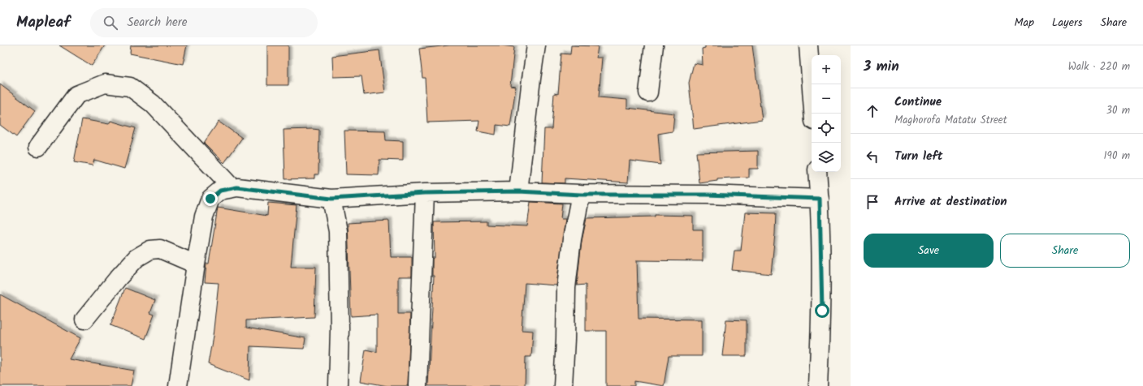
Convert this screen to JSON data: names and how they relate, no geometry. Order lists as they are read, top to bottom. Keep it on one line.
{"page":{"header":"Mapleaf","search":"Search here","nav":["Map","Layers","Share"],"heading":["3 min","Walk · 220 m"],"map_buttons":["+","−"],"list":[["Continue","Maghorofa Matatu Street","30 m"],["Turn left","190 m"],"Arrive at destination"],"buttons":["Save","Share"]}}
